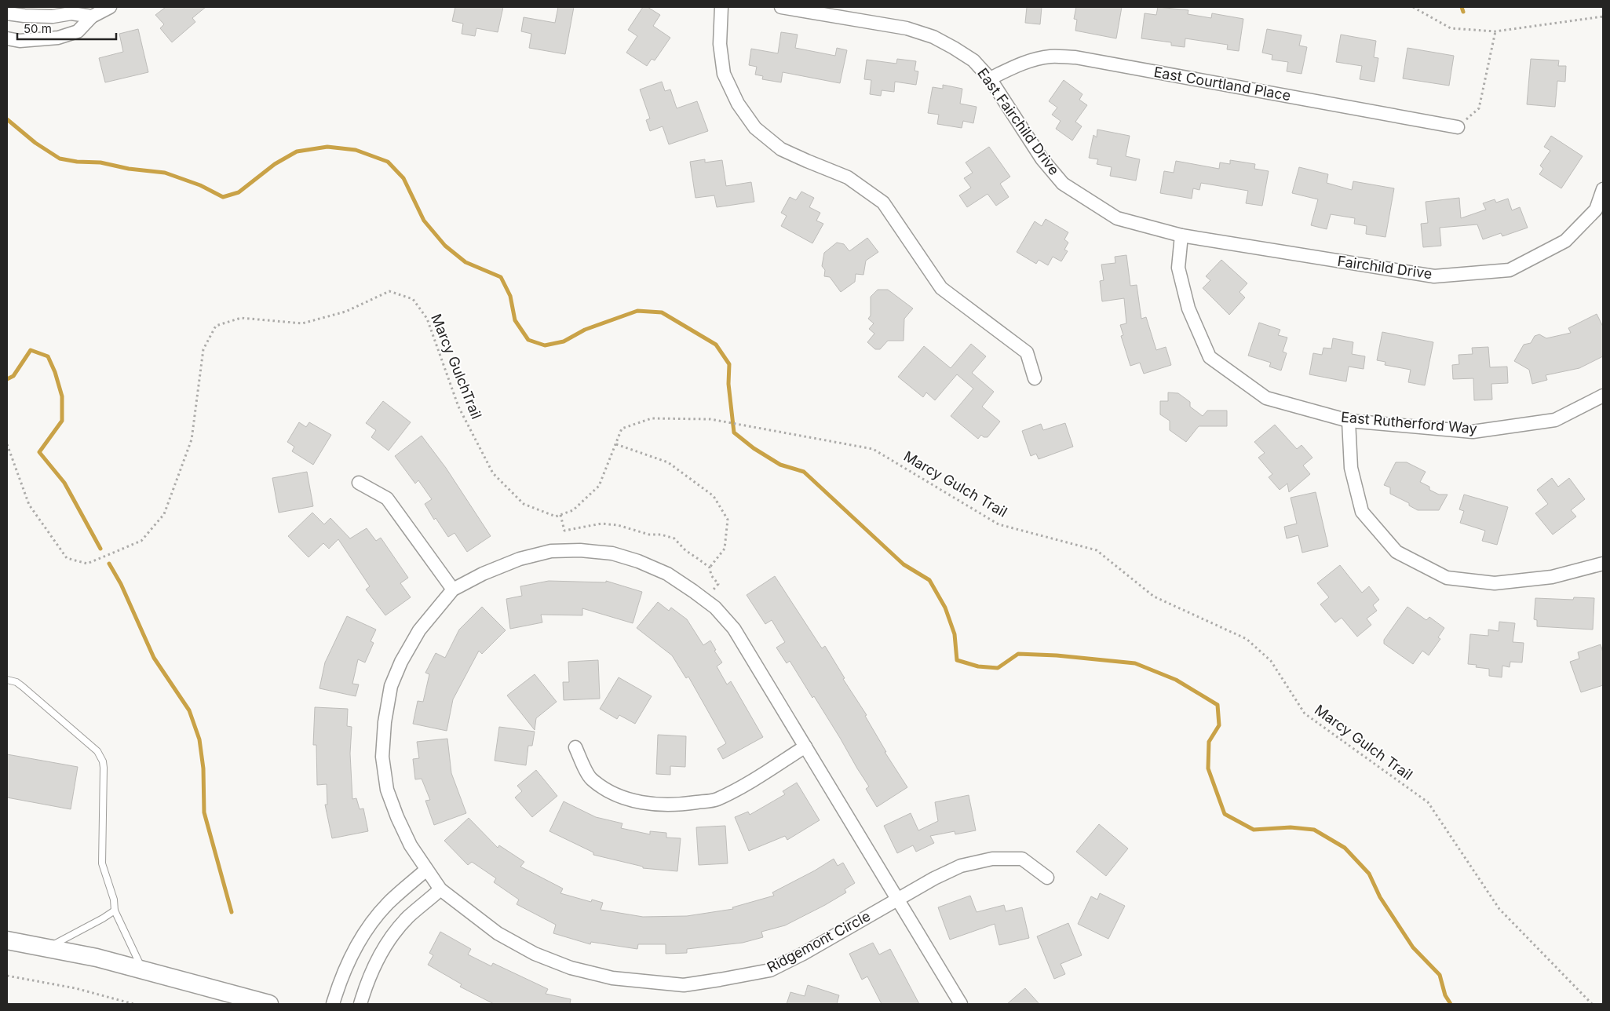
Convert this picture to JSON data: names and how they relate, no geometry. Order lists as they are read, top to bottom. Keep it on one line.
{"streets":{"street":["East Courtland Place","East Fairchild Drive","Fairchild Drive","East Rutherford Way","Ridgemont Circle"],"path":["Marcy GulchTrail","Marcy Gulch Trail"]},"crossings":[["East Courtland Place","East Fairchild Drive"],["East Fairchild Drive","Fairchild Drive"],["East Fairchild Drive","East Rutherford Way"],["Fairchild Drive","East Rutherford Way"]],"scale_bar":"50 m"}
